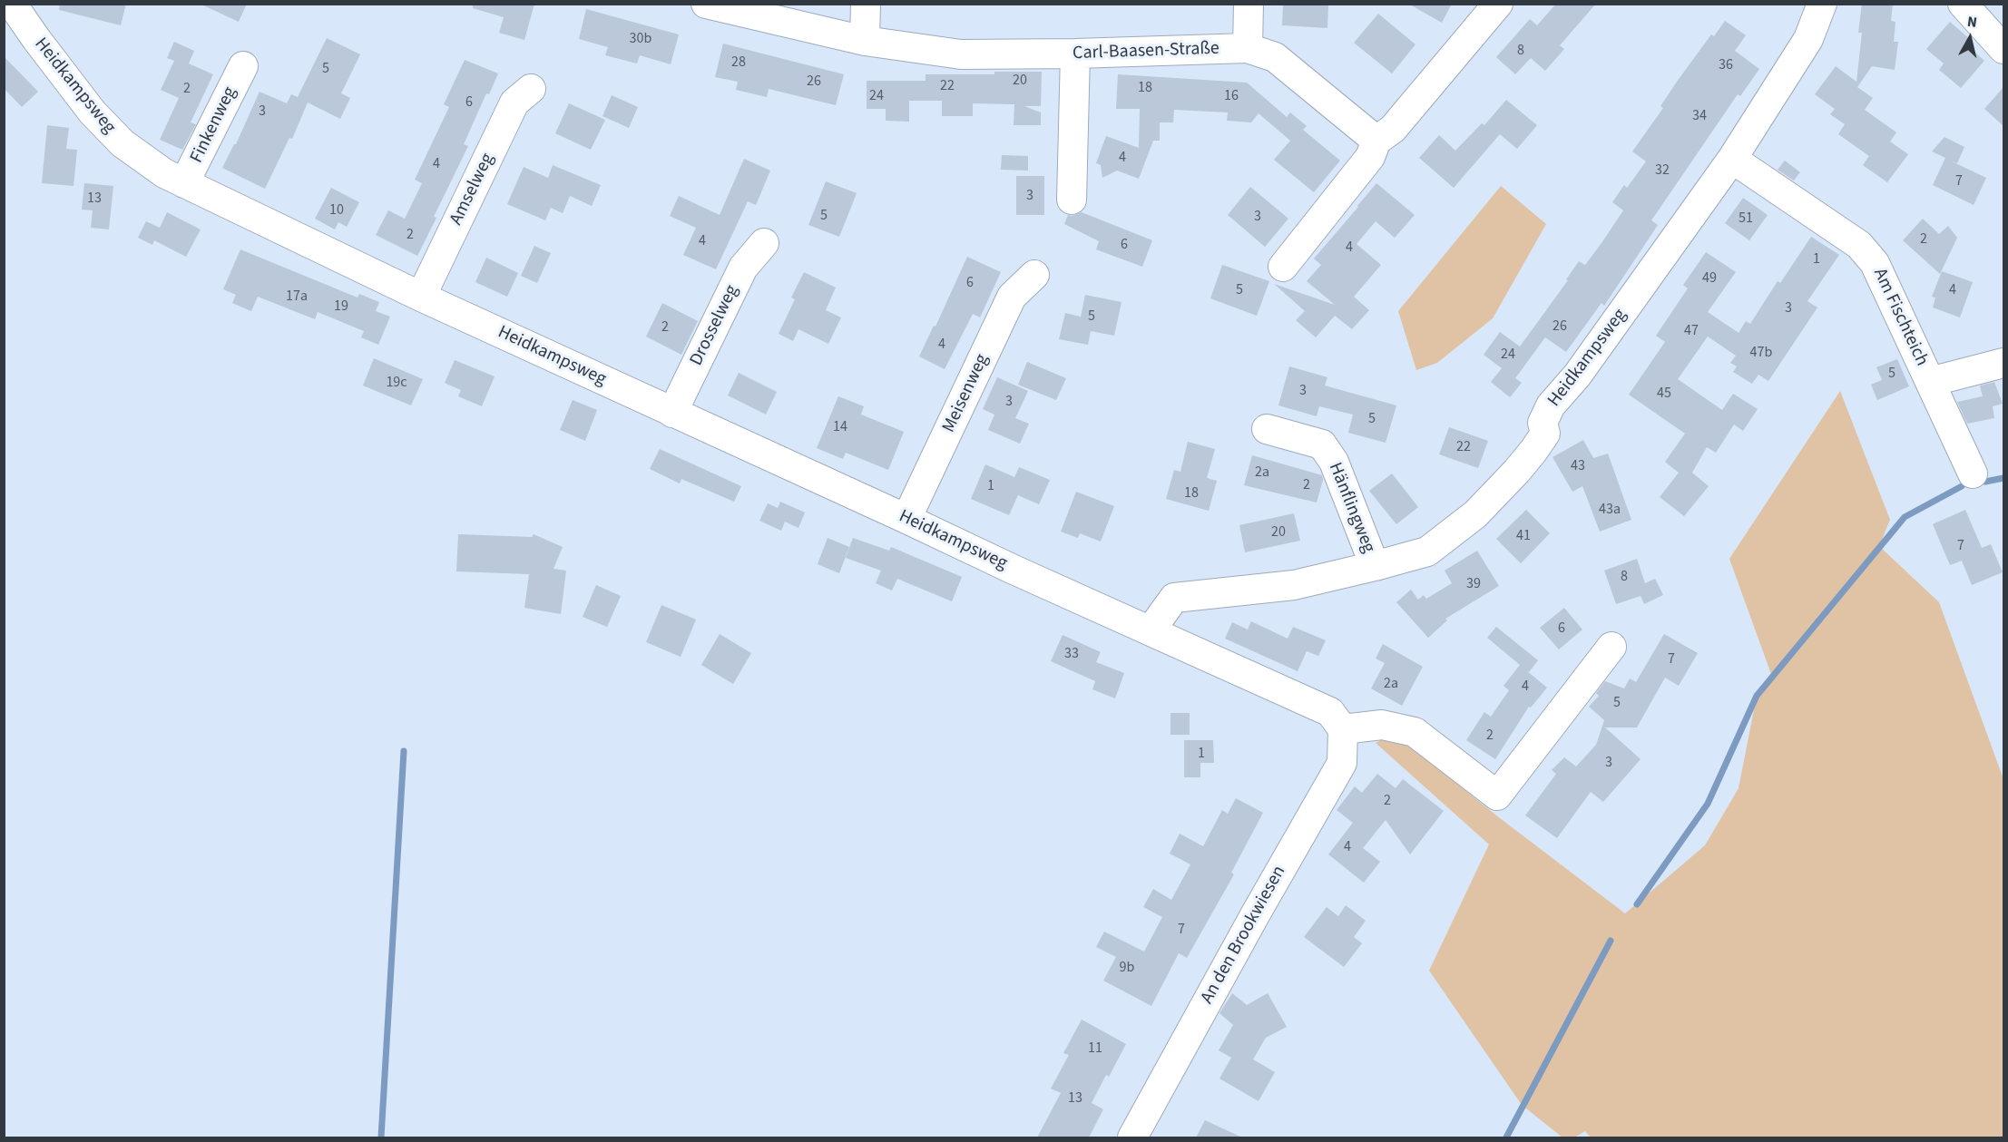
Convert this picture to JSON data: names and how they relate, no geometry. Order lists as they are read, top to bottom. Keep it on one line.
{"streets":{"street":["Carl-Baasen-Straße","Heidkampsweg","Finkenweg","Amselweg","Am Fischteich","Drosselweg","Meisenweg","Hänflingweg","An den Brookwiesen"]},"crossings":[["Heidkampsweg","Finkenweg"],["Heidkampsweg","Amselweg"],["Heidkampsweg","Am Fischteich"],["Heidkampsweg","Drosselweg"],["Heidkampsweg","Meisenweg"],["Heidkampsweg","Hänflingweg"],["Heidkampsweg","An den Brookwiesen"]],"house_numbers":["30b","8","28","36","5","20","26","22","18","2","24","16","6","3","34","4","4","32","7","3","13","10","5","3","51","2","2","4","6","4","1","49","6","5","4","17a","19","3","5","26","2","47","4","47b","24","5","19c","3","45","3","5","14","22","43","2a","2","1","18","43a","20","41","7","8","39","6","33","7","2a","4","5","2","1","3","2","4","7","9b","11","13"],"north":"top"}
